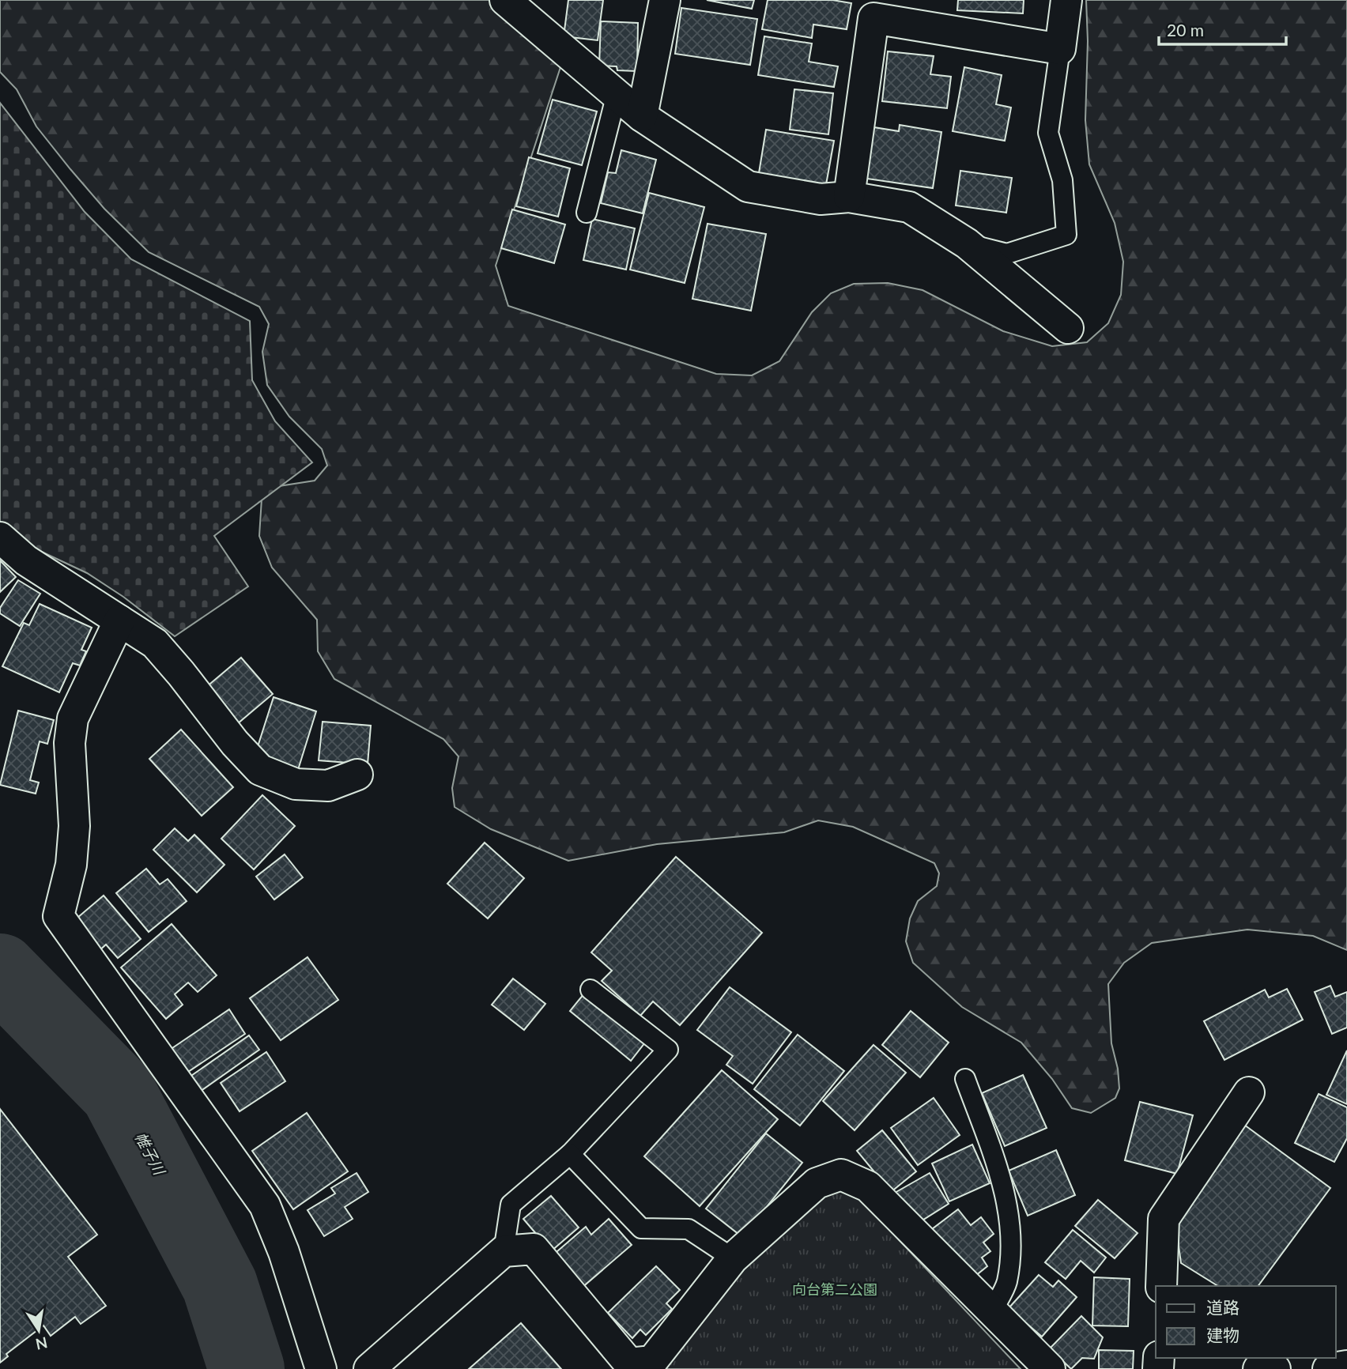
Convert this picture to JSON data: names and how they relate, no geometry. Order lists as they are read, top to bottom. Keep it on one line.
{"water":["帷子川"],"parks":["向台第二公園"],"legend":["道路","建物"],"scale_bar":"20 m","north":"bottom"}
